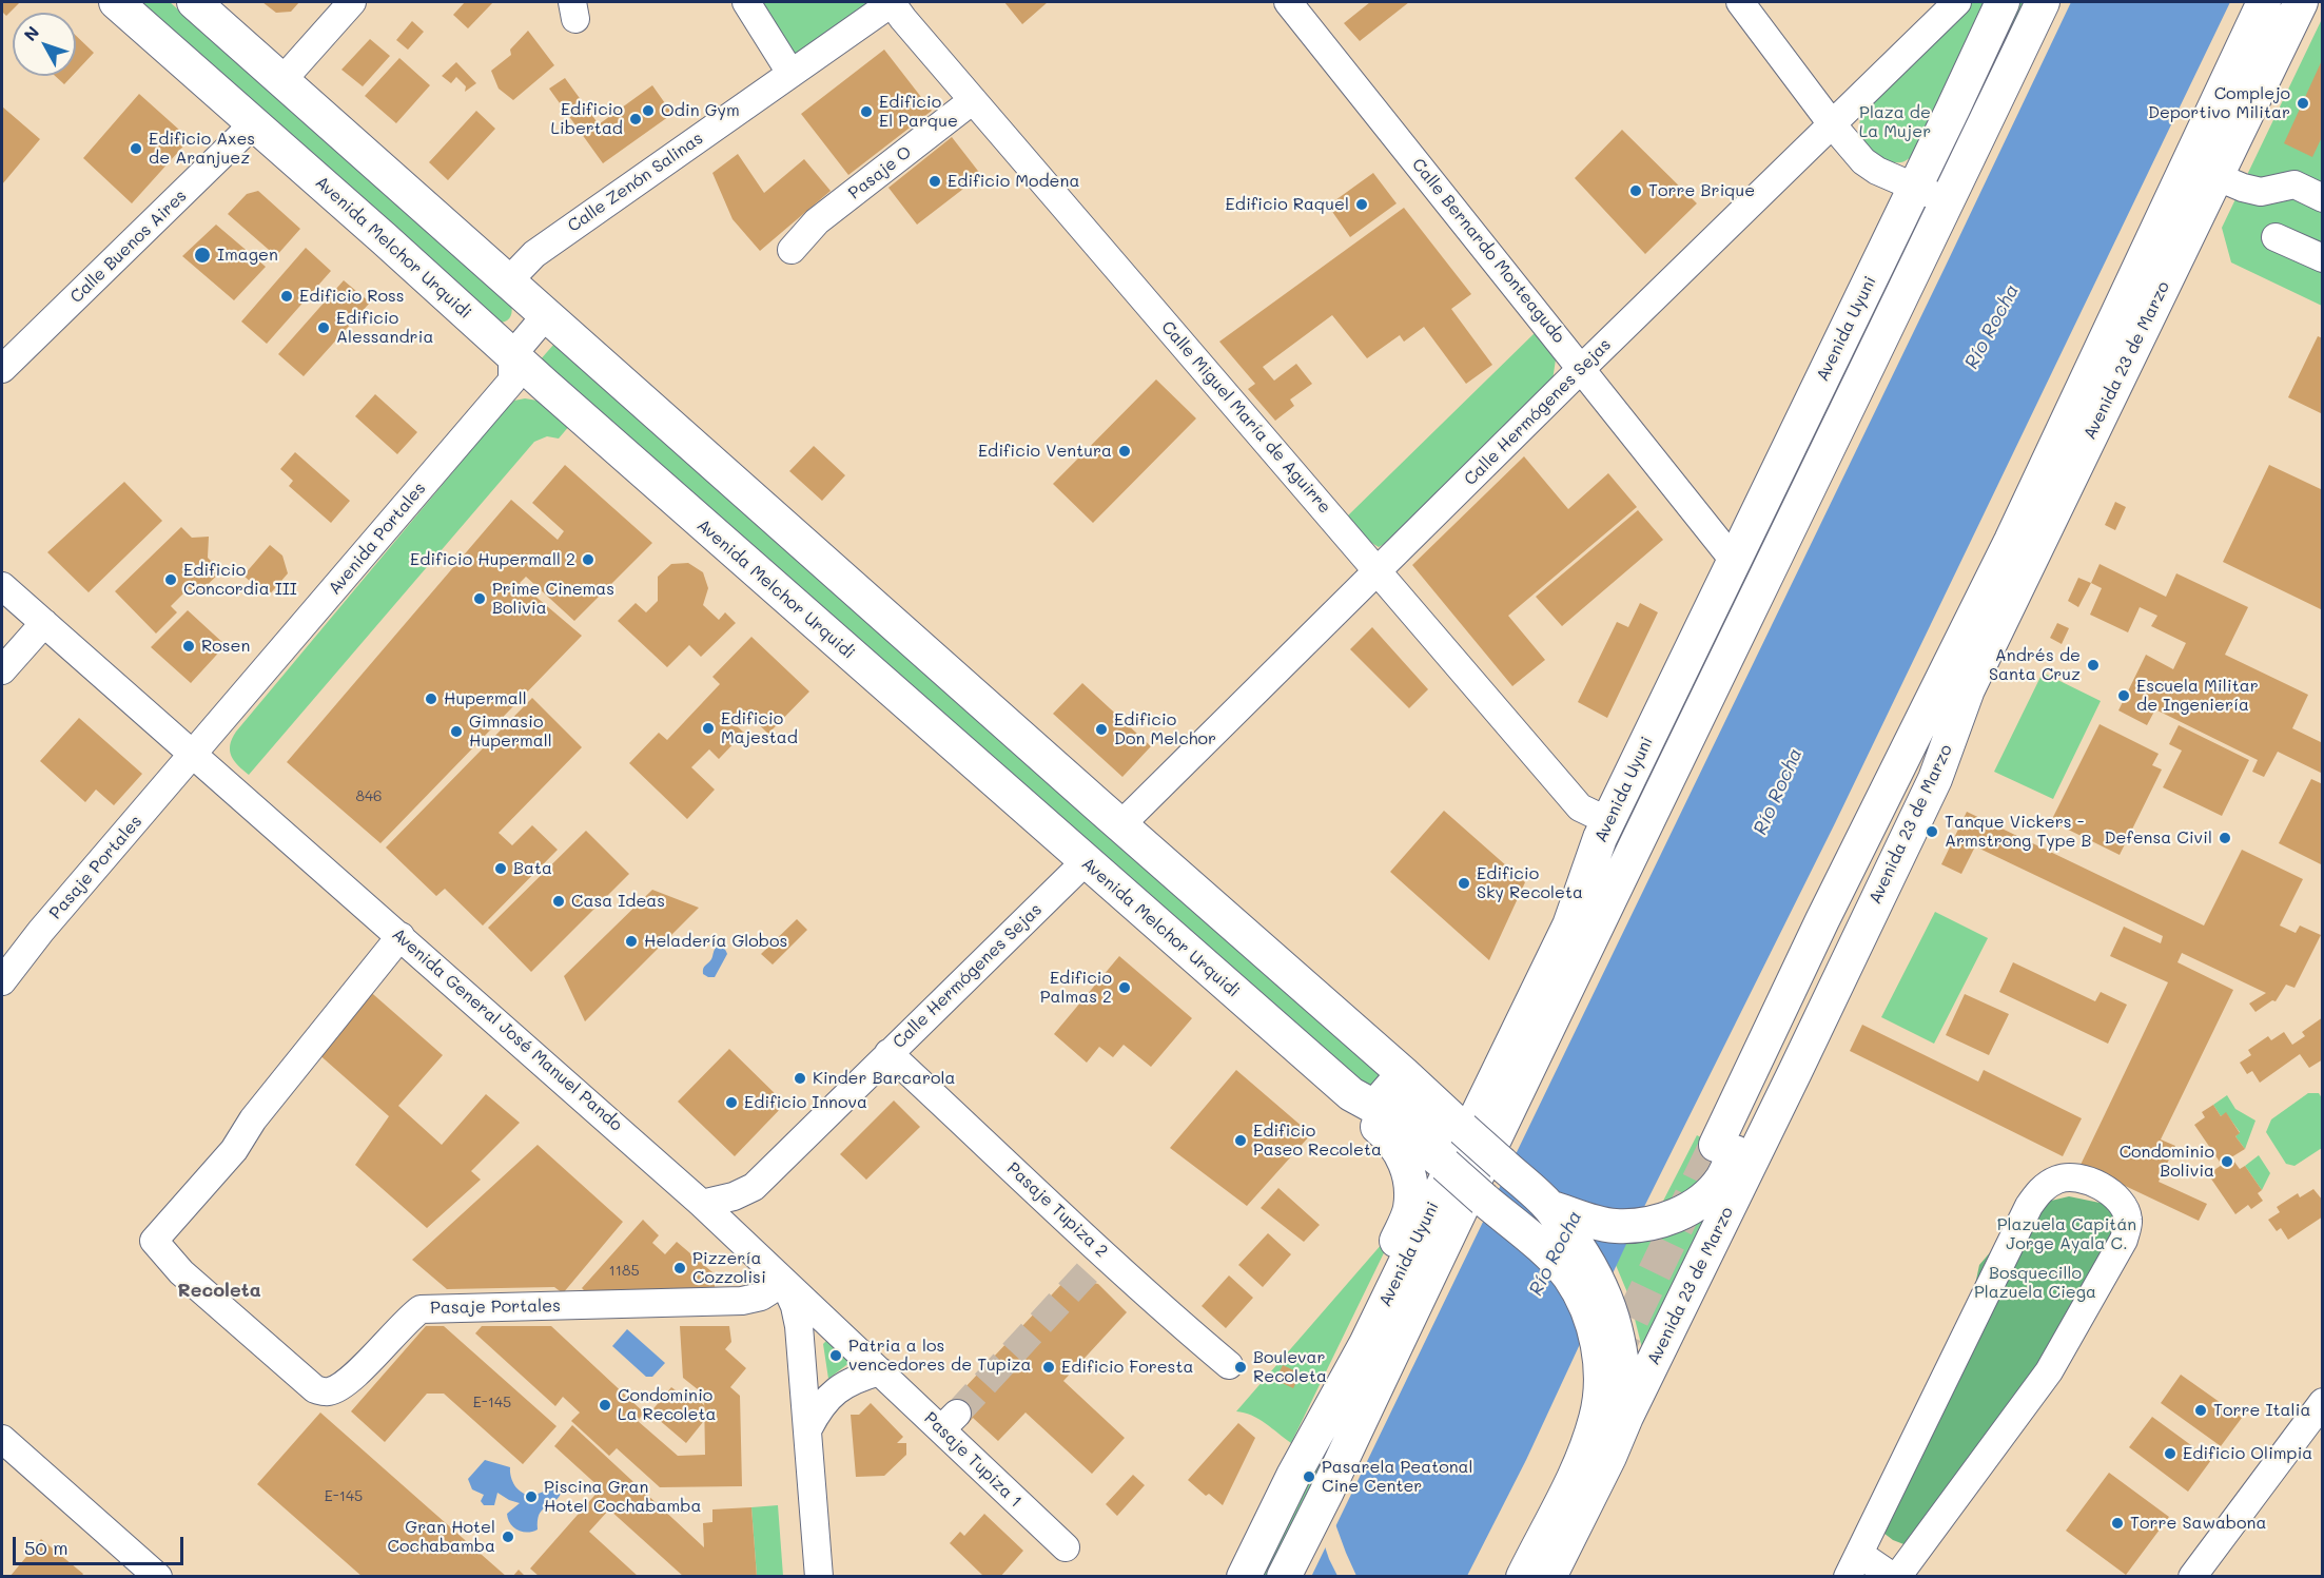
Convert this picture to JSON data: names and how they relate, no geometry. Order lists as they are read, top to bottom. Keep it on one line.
{"streets":{"main road":["Avenida Melchor Urquidi","Avenida Uyuni","Avenida 23 de Marzo"],"street":["Pasaje O","Calle Zenón Salinas","Calle Buenos Aires","Calle Bernardo Monteagudo","Calle Hermógenes Sejas","Calle Miguel María de Aguirre","Avenida Portales","Pasaje Portales","Avenida General José Manuel Pando","Pasaje Tupiza 2","Pasaje Tupiza 1"]},"crossings":[["Pasaje O","Calle Miguel María de Aguirre"],["Calle Zenón Salinas","Calle Miguel María de Aguirre"],["Calle Buenos Aires","Avenida Melchor Urquidi"],["Avenida Melchor Urquidi","Calle Hermógenes Sejas"],["Avenida Melchor Urquidi","Avenida Portales"],["Calle Bernardo Monteagudo","Avenida Uyuni"],["Calle Bernardo Monteagudo","Calle Hermógenes Sejas"],["Avenida Uyuni","Calle Miguel María de Aguirre"],["Calle Hermógenes Sejas","Calle Miguel María de Aguirre"],["Calle Hermógenes Sejas","Avenida General José Manuel Pando"],["Calle Hermógenes Sejas","Pasaje Tupiza 2"],["Avenida Portales","Pasaje Portales"],["Avenida Portales","Avenida General José Manuel Pando"],["Pasaje Portales","Avenida General José Manuel Pando"],["Pasaje Portales","Pasaje Tupiza 1"],["Avenida General José Manuel Pando","Pasaje Tupiza 1"]],"districts":["Recoleta"],"water":["Río Rocha"],"parks":["Plaza de La Mujer","Plazuela Capitán Jorge Ayala C.","Bosquecillo Plazuela Ciega"],"places":["Complejo Deportivo Militar","Odin Gym","Edificio El Parque","Edificio Libertad","Edificio Axes de Aranjuez","Edificio Modena","Torre Brique","Edificio Raquel","Imagen","Edificio Ross","Edificio Alessandria","Edificio Ventura","Edificio Hupermall 2","Edificio Concordia III","Prime Cinemas Bolivia","Rosen","Andrés de Santa Cruz","Escuela Militar de Ingeniería","Hupermall","Edificio Majestad","Edificio Don Melchor","Gimnasio Hupermall","Tanque Vickers - Armstrong Type B","Defensa Civil","Bata","Edificio Sky Recoleta","Casa Ideas","Heladería Globos","Edificio Palmas 2","Kinder Barcarola","Edificio Innova","Edificio Paseo Recoleta","Condominio Bolivia","Pizzería Cozzolisi","Patria a los vencedores de Tupiza","Edificio Foresta","Boulevar Recoleta","Condominio La Recoleta","Torre Italia","Edificio Olimpia","Pasarela Peatonal Cine Center","Piscina Gran Hotel Cochabamba","Torre Sawabona","Gran Hotel Cochabamba"],"house_numbers":["846","1185","E-145","E-145"],"scale_bar":"50 m","north":"top left"}
